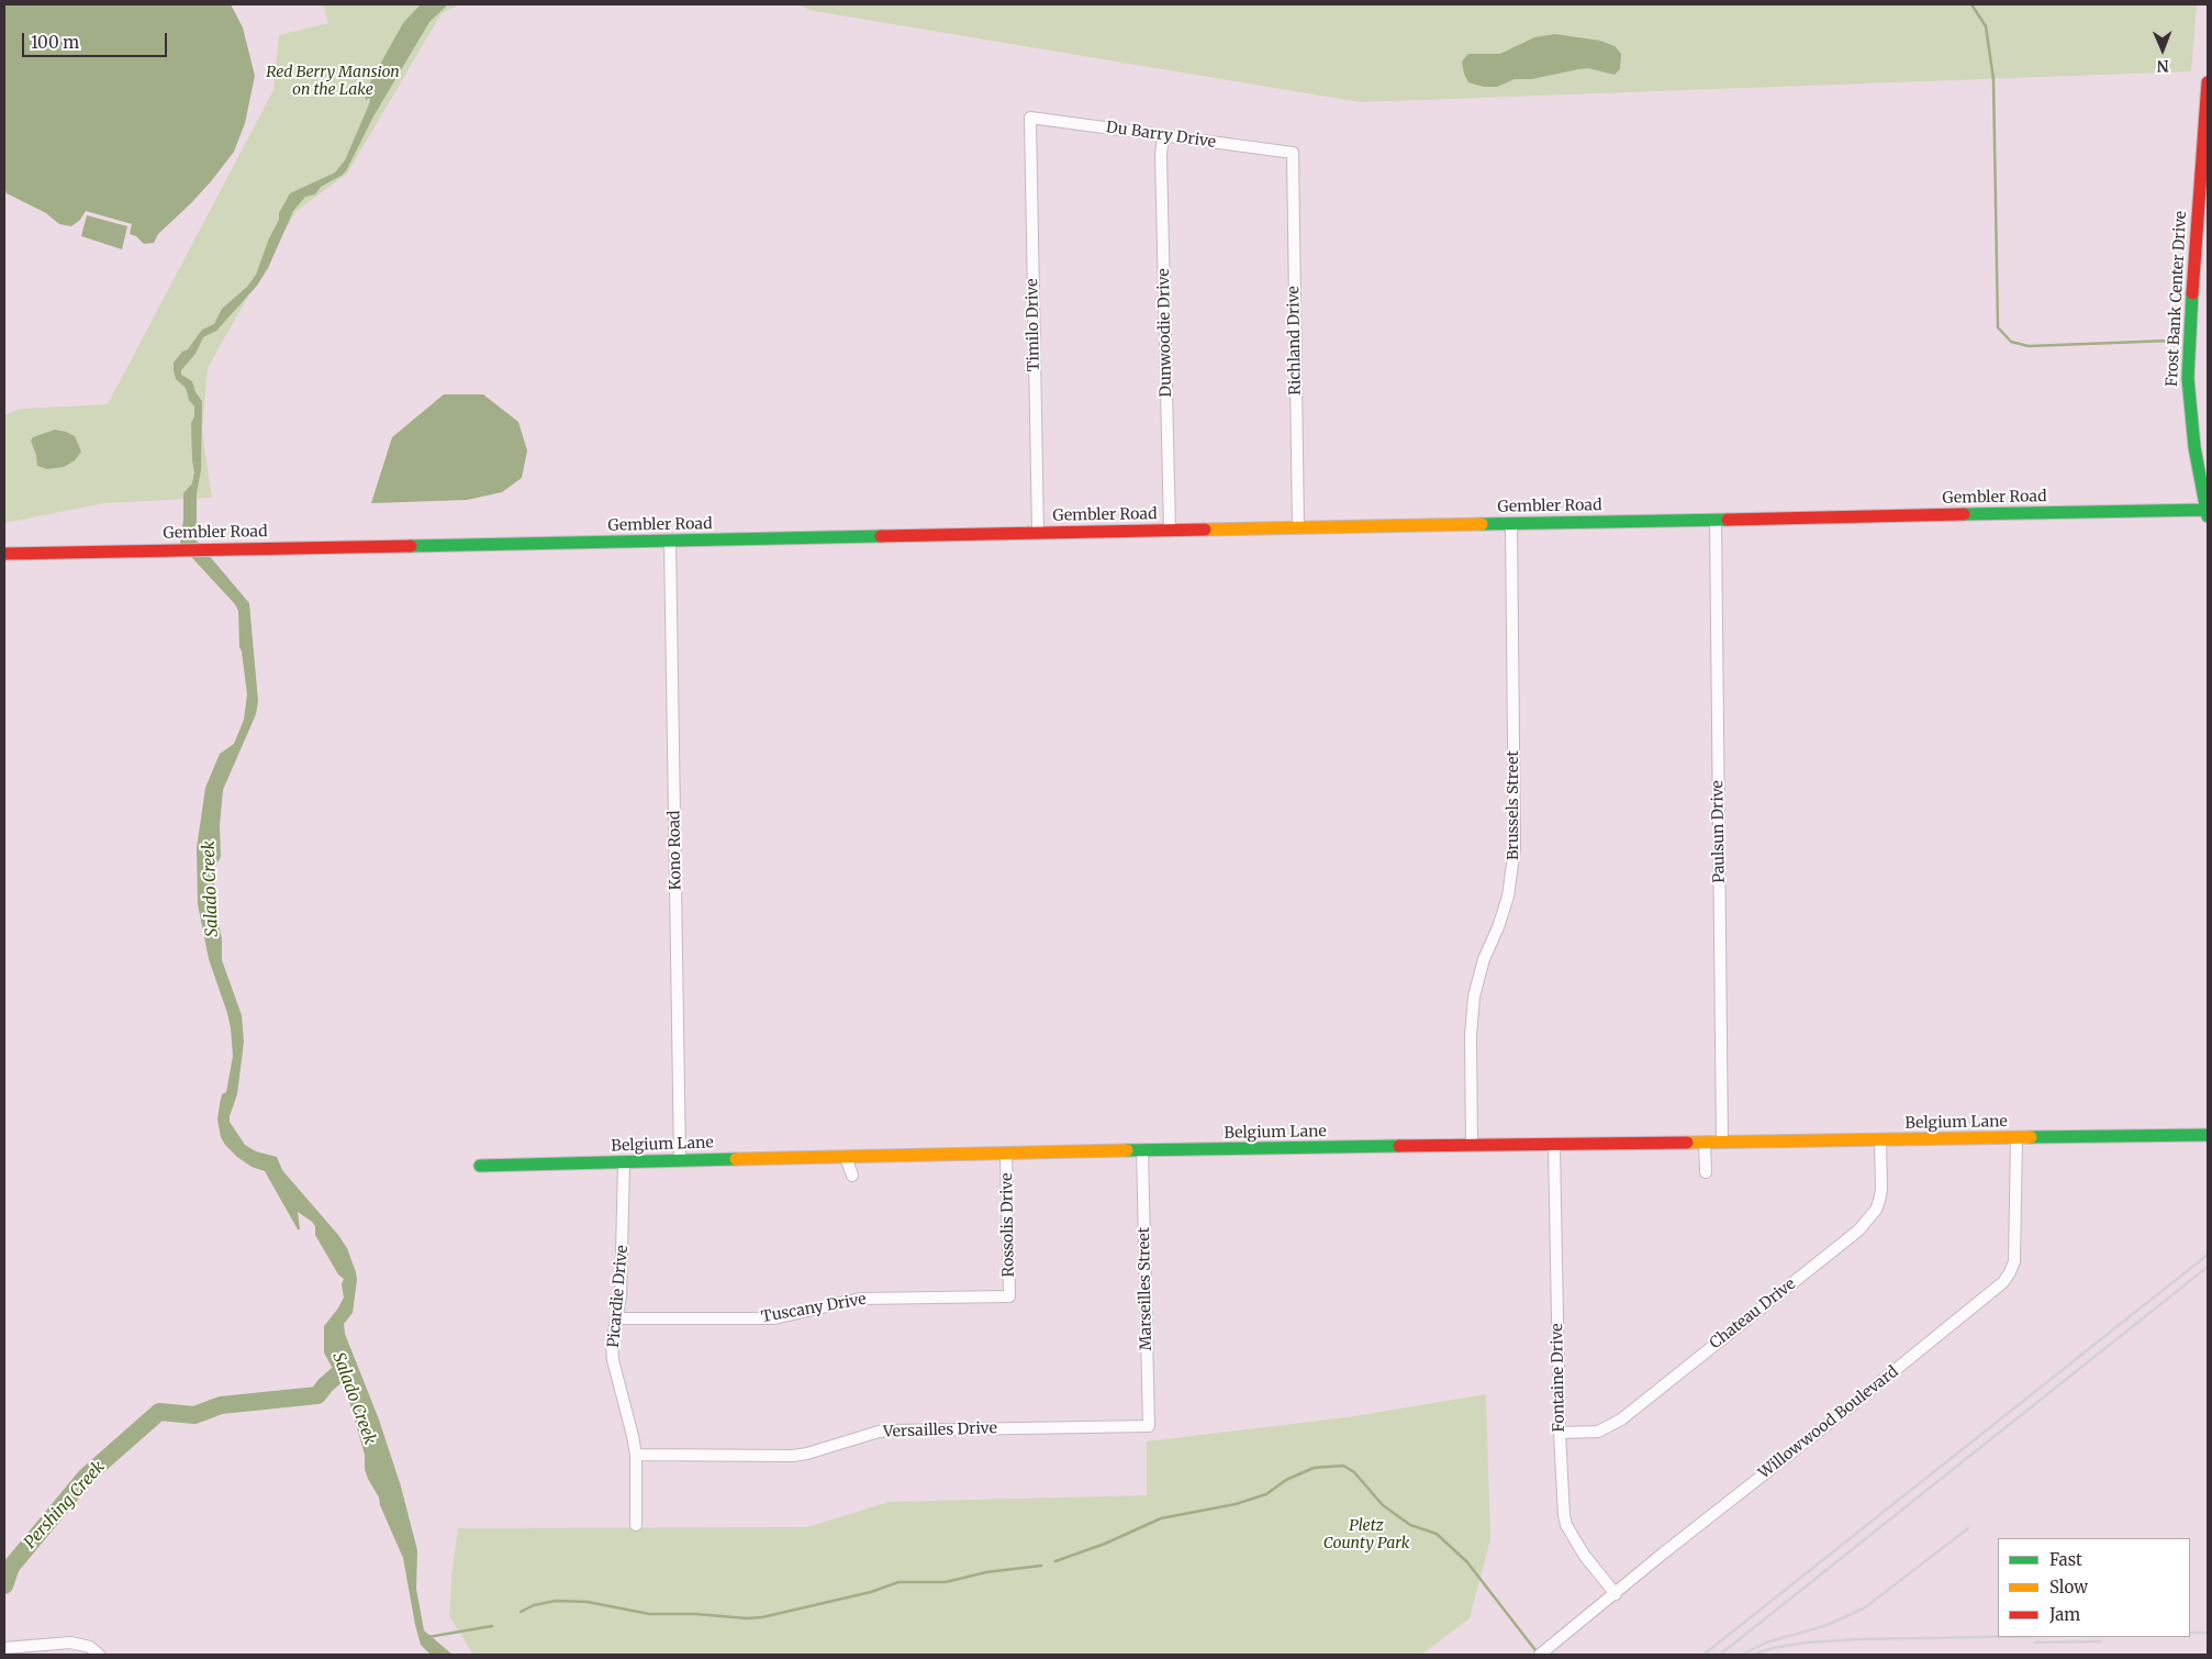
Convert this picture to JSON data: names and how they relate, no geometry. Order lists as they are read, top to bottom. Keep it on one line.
{"streets":{"main road":["Frost Bank Center Drive","Gembler Road","Belgium Lane"],"street":["Du Barry Drive","Timilo Drive","Dunwoodie Drive","Richland Drive","Brussels Street","Paulsun Drive","Kono Road","Rossolis Drive","Marseilles Street","Picardie Drive","Tuscany Drive","Chateau Drive","Fontaine Drive","Willowwood Boulevard","Versailles Drive"]},"crossings":[["Du Barry Drive","Timilo Drive"],["Du Barry Drive","Dunwoodie Drive"],["Du Barry Drive","Richland Drive"],["Frost Bank Center Drive","Gembler Road"],["Timilo Drive","Gembler Road"],["Dunwoodie Drive","Gembler Road"],["Richland Drive","Gembler Road"],["Gembler Road","Brussels Street"],["Gembler Road","Paulsun Drive"],["Gembler Road","Kono Road"],["Brussels Street","Belgium Lane"],["Paulsun Drive","Belgium Lane"],["Kono Road","Belgium Lane"],["Belgium Lane","Rossolis Drive"],["Belgium Lane","Marseilles Street"],["Belgium Lane","Picardie Drive"],["Belgium Lane","Chateau Drive"],["Belgium Lane","Fontaine Drive"],["Belgium Lane","Willowwood Boulevard"],["Rossolis Drive","Tuscany Drive"],["Marseilles Street","Versailles Drive"],["Picardie Drive","Tuscany Drive"],["Picardie Drive","Versailles Drive"],["Chateau Drive","Fontaine Drive"],["Fontaine Drive","Willowwood Boulevard"]],"water":["Salado Creek","Pershing Creek"],"parks":["Red Berry Mansion on the Lake","Pletz County Park"],"legend":["Fast","Slow","Jam"],"scale_bar":"100 m","north":"bottom"}
